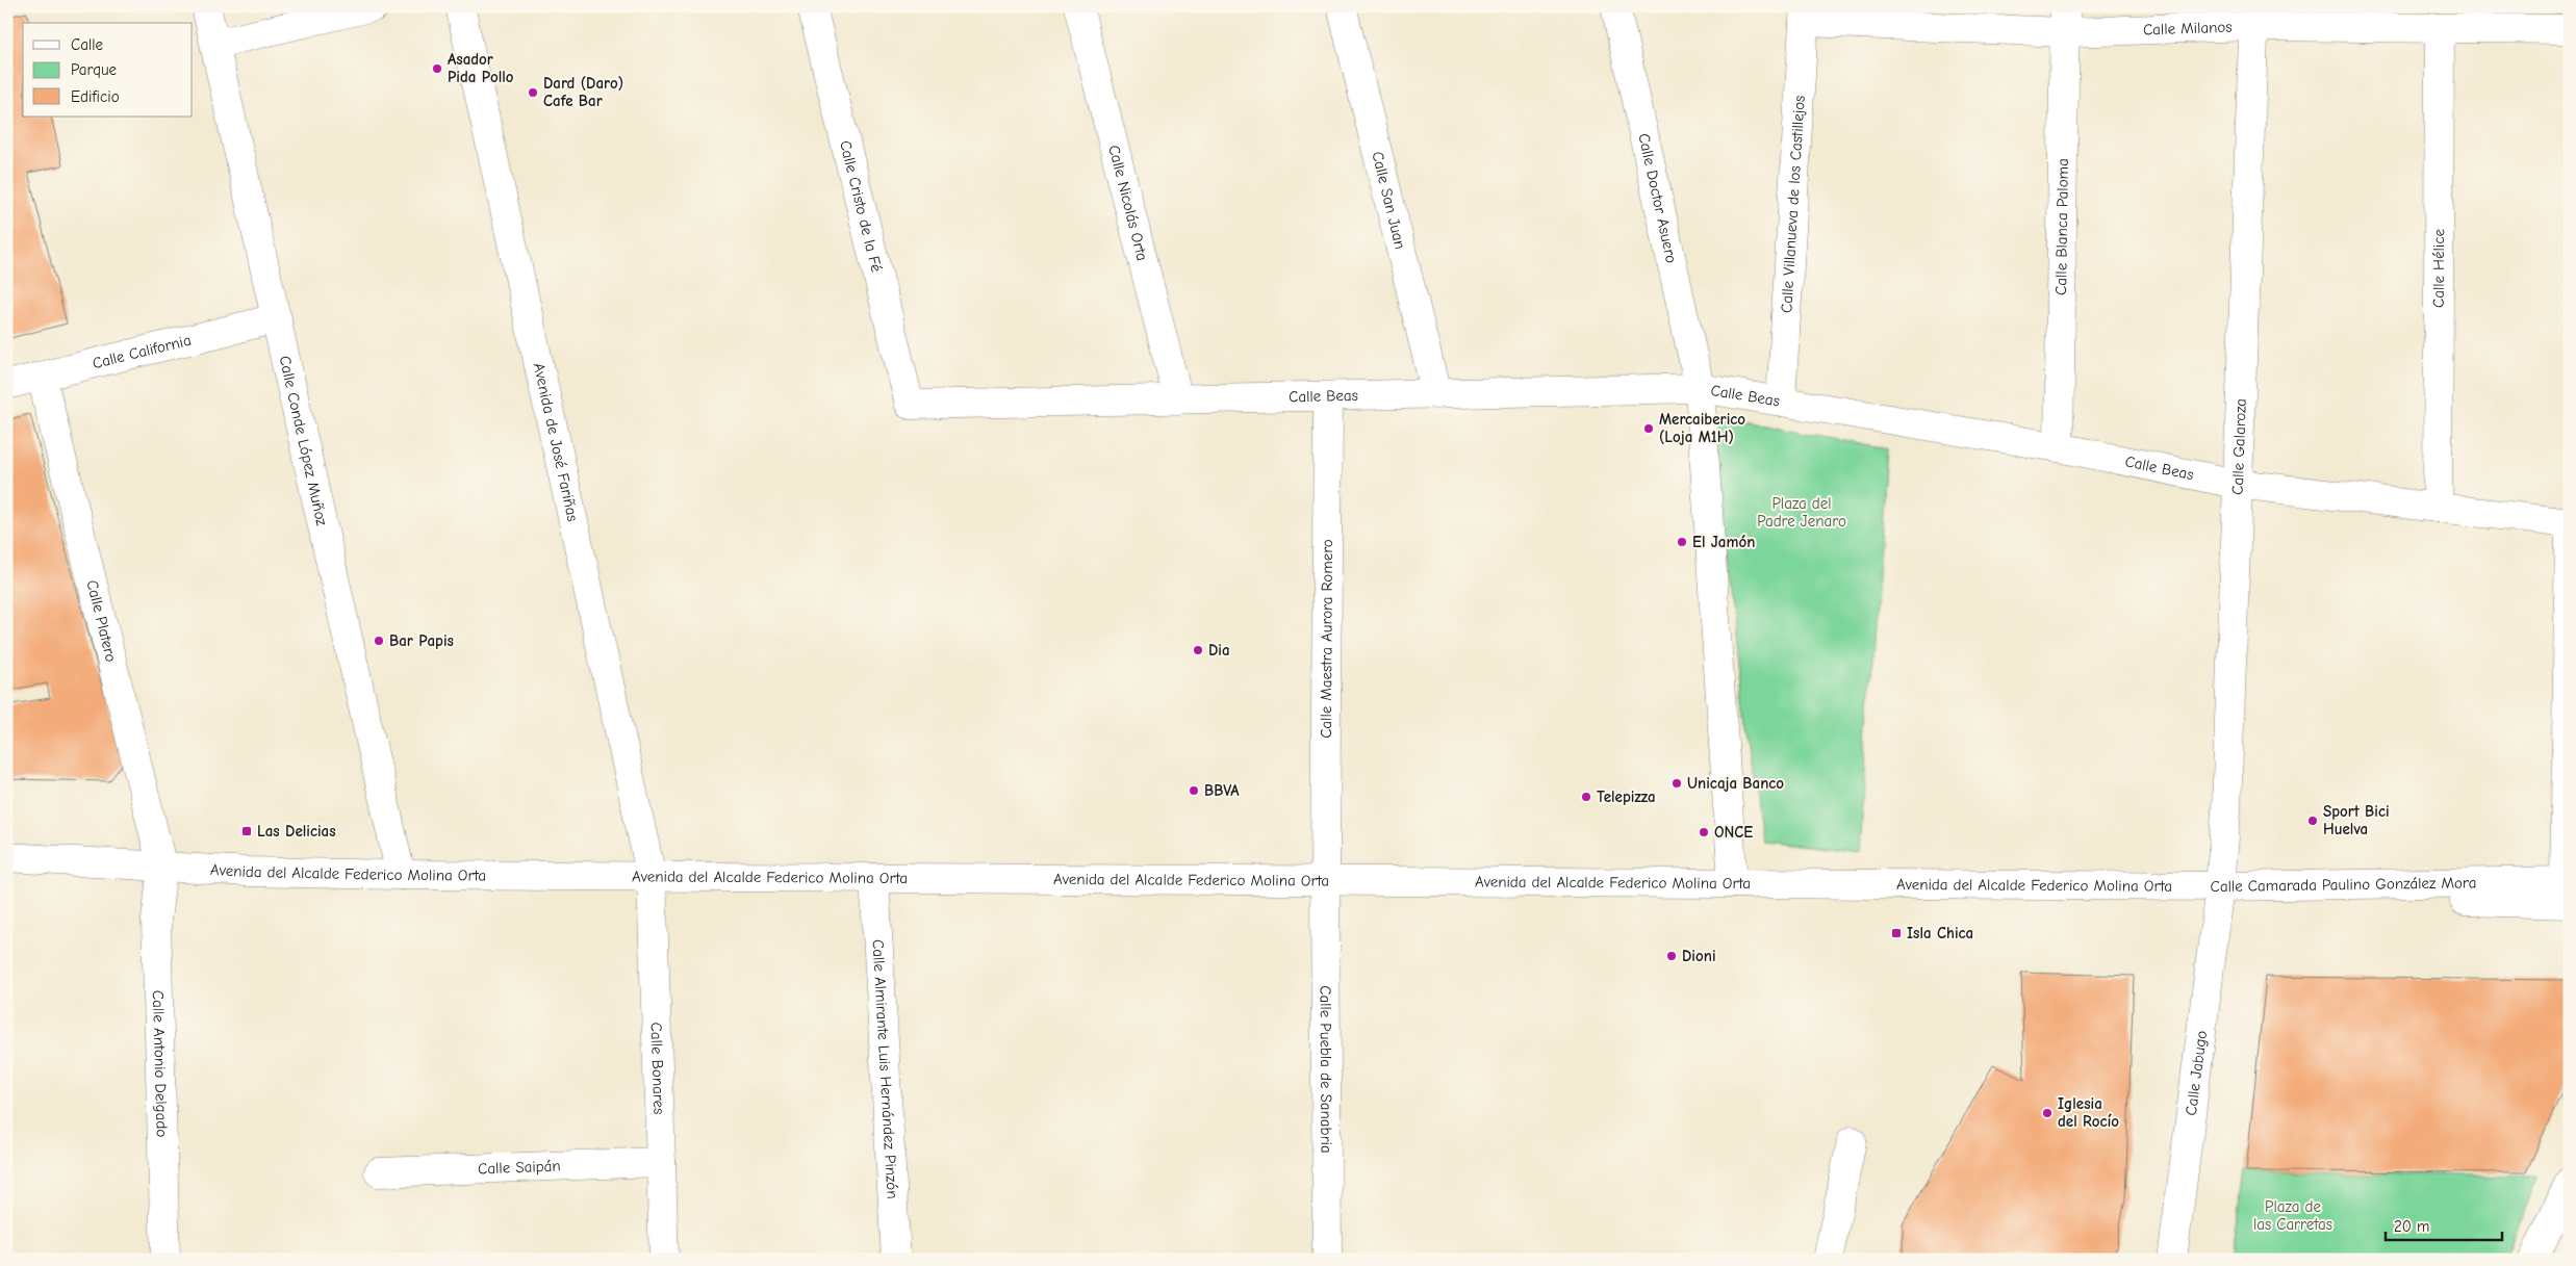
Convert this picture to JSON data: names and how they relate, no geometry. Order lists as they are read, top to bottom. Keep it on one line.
{"streets":{"street":["Calle Milanos","Calle Doctor Asuero","Calle San Juan","Calle Nicolás Orta","Calle Villanueva de los Castillejos","Calle Cristo de la Fé","Calle Blanca Paloma","Calle Hélice","Calle California","Calle Beas","Calle Conde López Muñoz","Avenida de José Fariñas","Calle Galaroza","Calle Platero","Calle Maestra Aurora Romero","Avenida del Alcalde Federico Molina Orta","Calle Camarada Paulino González Mora","Calle Antonio Delgado","Calle Bonares","Calle Almirante Luis Hernández Pinzón","Calle Puebla de Sanabria","Calle Jabugo","Calle Saipán"]},"crossings":[["Calle Milanos","Calle Villanueva de los Castillejos"],["Calle Milanos","Calle Blanca Paloma"],["Calle Milanos","Calle Hélice"],["Calle Milanos","Calle Galaroza"],["Calle Doctor Asuero","Calle Beas"],["Calle San Juan","Calle Beas"],["Calle Nicolás Orta","Calle Beas"],["Calle Villanueva de los Castillejos","Calle Beas"],["Calle Cristo de la Fé","Calle Beas"],["Calle Blanca Paloma","Calle Beas"],["Calle Hélice","Calle Beas"],["Calle California","Calle Conde López Muñoz"],["Calle California","Calle Platero"],["Calle Beas","Calle Galaroza"],["Calle Beas","Calle Maestra Aurora Romero"],["Calle Conde López Muñoz","Avenida del Alcalde Federico Molina Orta"],["Avenida de José Fariñas","Avenida del Alcalde Federico Molina Orta"],["Avenida de José Fariñas","Calle Bonares"],["Calle Galaroza","Avenida del Alcalde Federico Molina Orta"],["Calle Galaroza","Calle Camarada Paulino González Mora"],["Calle Galaroza","Calle Jabugo"],["Calle Platero","Avenida del Alcalde Federico Molina Orta"],["Calle Platero","Calle Antonio Delgado"],["Calle Maestra Aurora Romero","Avenida del Alcalde Federico Molina Orta"],["Calle Maestra Aurora Romero","Calle Puebla de Sanabria"],["Avenida del Alcalde Federico Molina Orta","Calle Camarada Paulino González Mora"],["Avenida del Alcalde Federico Molina Orta","Calle Antonio Delgado"],["Avenida del Alcalde Federico Molina Orta","Calle Bonares"],["Avenida del Alcalde Federico Molina Orta","Calle Almirante Luis Hernández Pinzón"],["Avenida del Alcalde Federico Molina Orta","Calle Puebla de Sanabria"],["Avenida del Alcalde Federico Molina Orta","Calle Jabugo"],["Calle Camarada Paulino González Mora","Calle Jabugo"],["Calle Bonares","Calle Saipán"]],"parks":["Plaza del Padre Jenaro","Plaza de las Carretas"],"places":{"other":["Asador Pida Pollo","Dard (Daro) Cafe Bar","Mercaiberico (Loja M1H)","El Jamón","Bar Papis","Dia","Unicaja Banco","BBVA","Telepizza","Sport Bici Huelva","ONCE","Dioni","Iglesia del Rocío"],"transit":["Las Delicias","Isla Chica"]},"legend":["Calle","Parque","Edificio"],"scale_bar":"20 m"}
